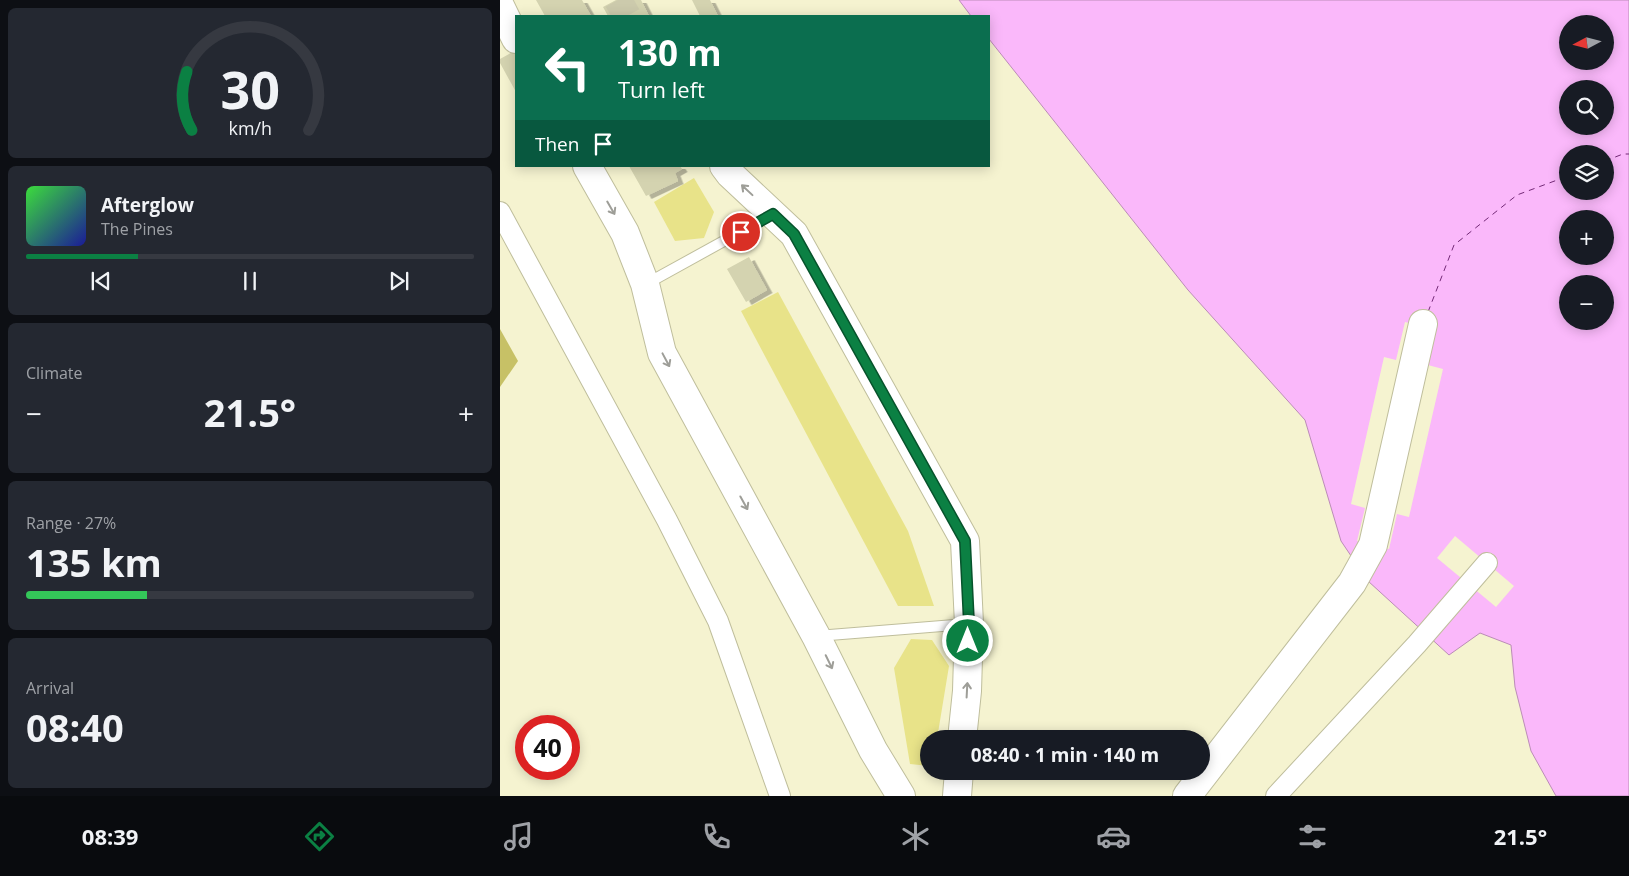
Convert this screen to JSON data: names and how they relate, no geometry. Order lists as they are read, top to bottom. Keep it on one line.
{"north":"left","page":{"map_buttons":["+","−"],"turn":["130 m","Turn left"],"then":"Then","song":["Afterglow","The Pines"],"tile":["Climate",["Range · 27%","135 km"],["Arrival","08:40"]],"heat":["−","21.5°","+"],"limit":"40","trip":"08:40 · 1 min · 140 m","tabs":["08:39","21.5°"],"gauge":["30","km/h"]}}
